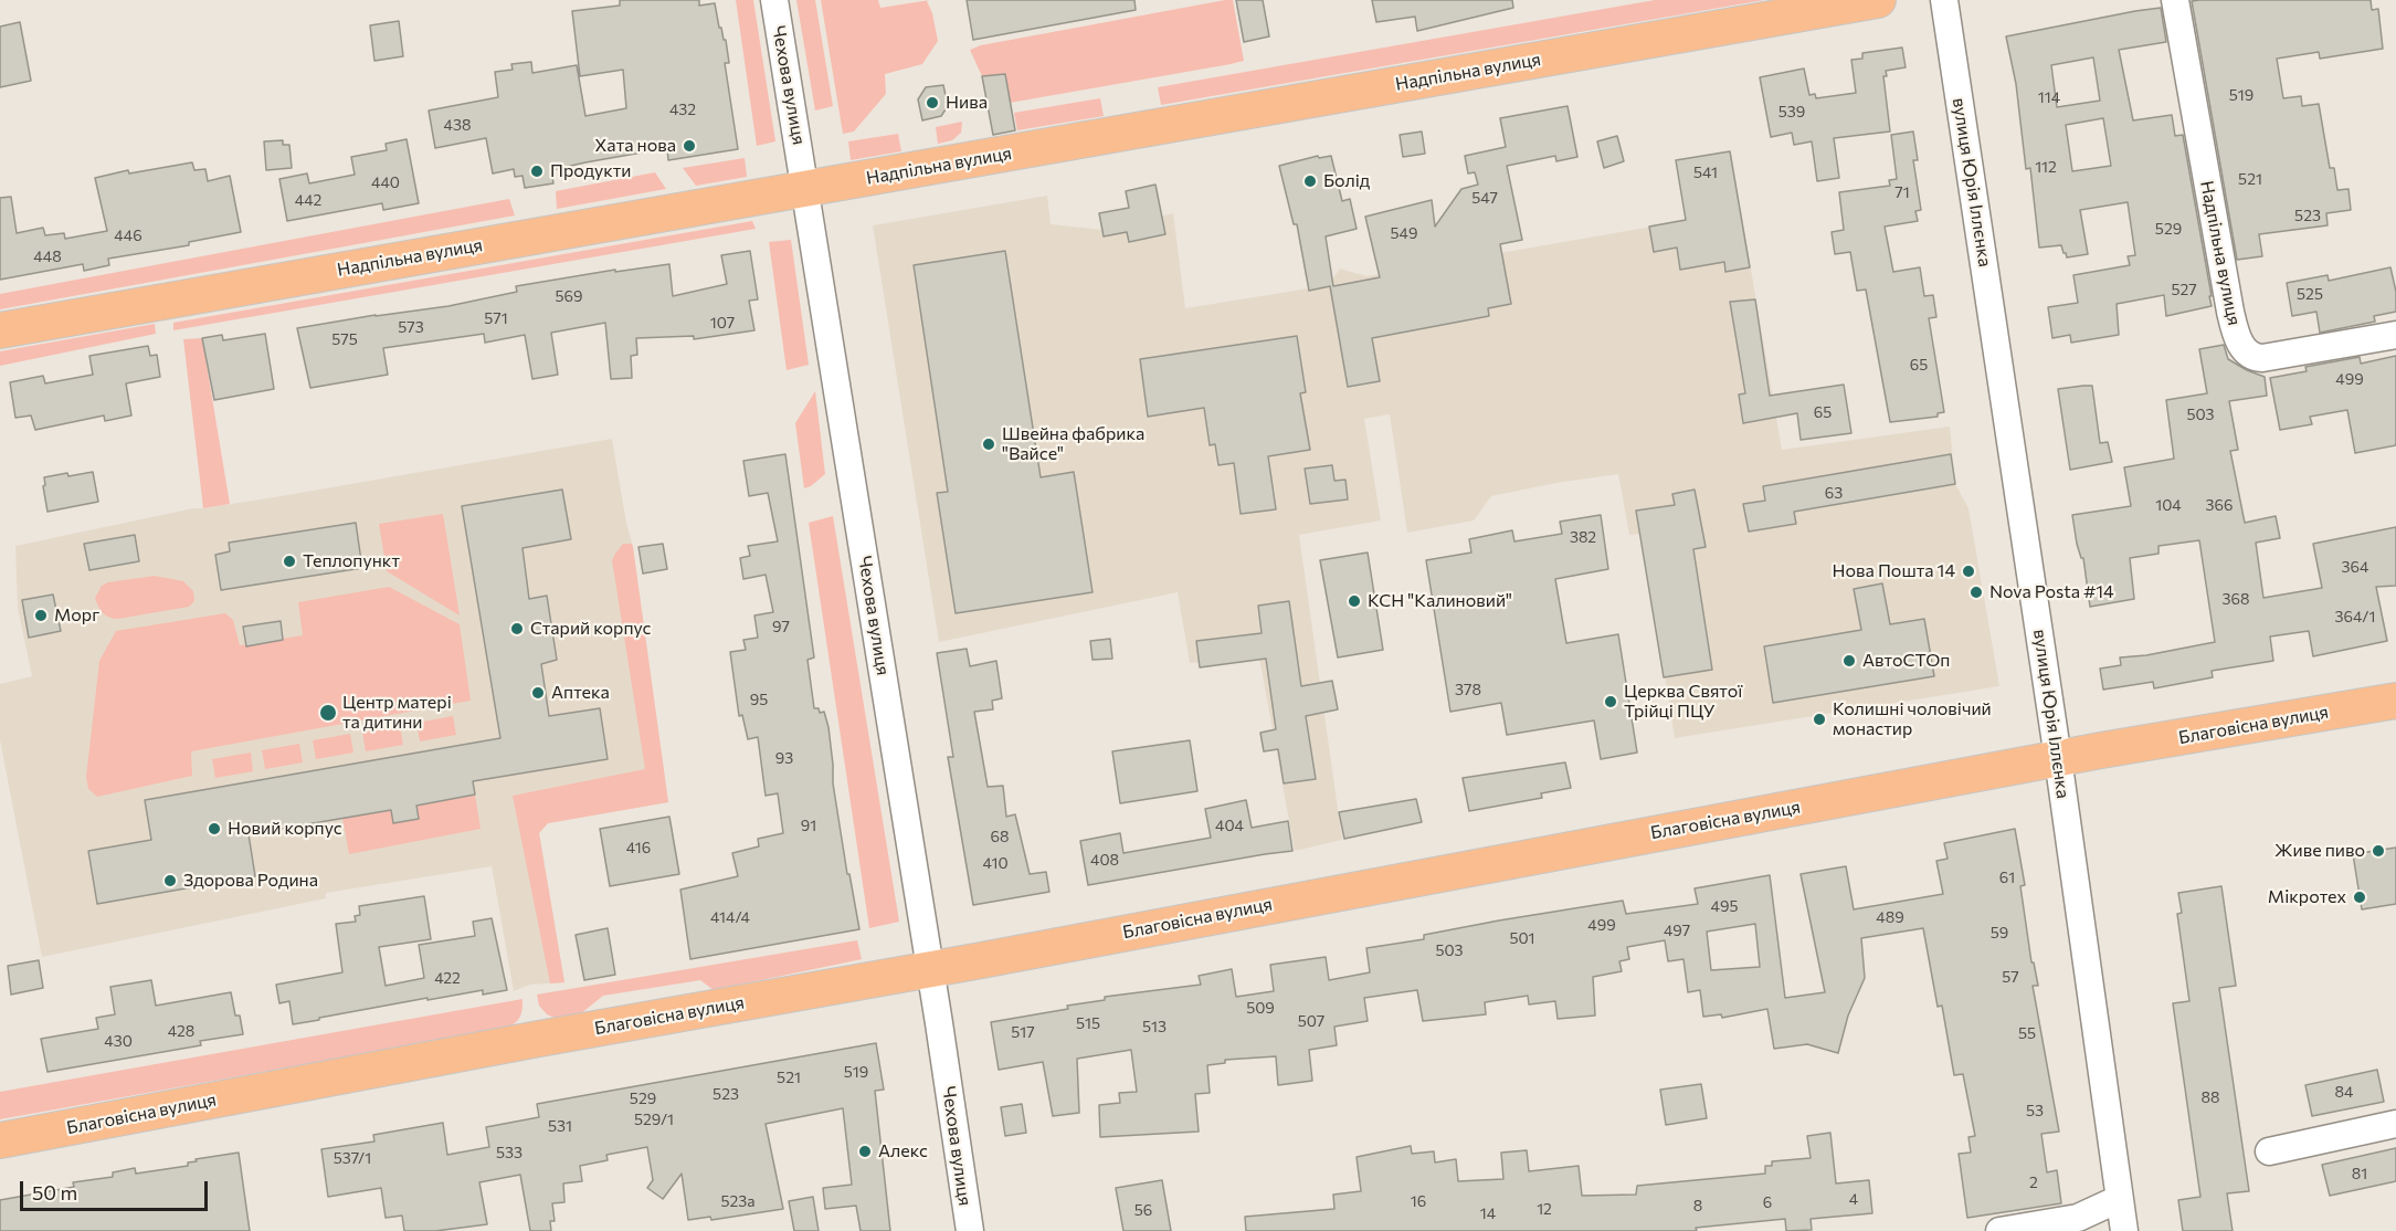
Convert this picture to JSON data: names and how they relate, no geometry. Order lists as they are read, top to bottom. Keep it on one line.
{"streets":{"main road":["Надпільна вулиця","Благовісна вулиця"],"street":["Чехова вулиця","вулиця Юрія Іллєнка"]},"crossings":[["Надпільна вулиця","Чехова вулиця"],["Чехова вулиця","Благовісна вулиця"],["вулиця Юрія Іллєнка","Благовісна вулиця"]],"places":["Нива","Хата нова","Продукти","Болід","Швейна фабрика \"Вайсе\"","Теплопункт","Нова Пошта 14","Nova Posta #14","КСН \"Калиновий\"","Морг","Старий корпус","АвтоСТОп","Аптека","Церква Святої Трійці ПЦУ","Центр матері та дитини","Колишні чоловічий монастир","Новий корпус","Живе пиво","Здорова Родина","Мiкротех","Алекс"],"house_numbers":["519","114","432","539","438","112","541","521","440","71","547","442","523","529","549","446","448","527","525","569","571","107","573","575","65","499","65","503","63","104","366","382","364","368","364/1","97","378","95","93","91","404","68","416","408","410","61","495","414/4","489","499","497","59","501","503","57","422","509","507","515","513","428","517","55","430","519","521","84","523","88","529","53","529/1","531","533","537/1","81","2","4","523а","16","6","8","12","56","14"],"scale_bar":"50 m"}
